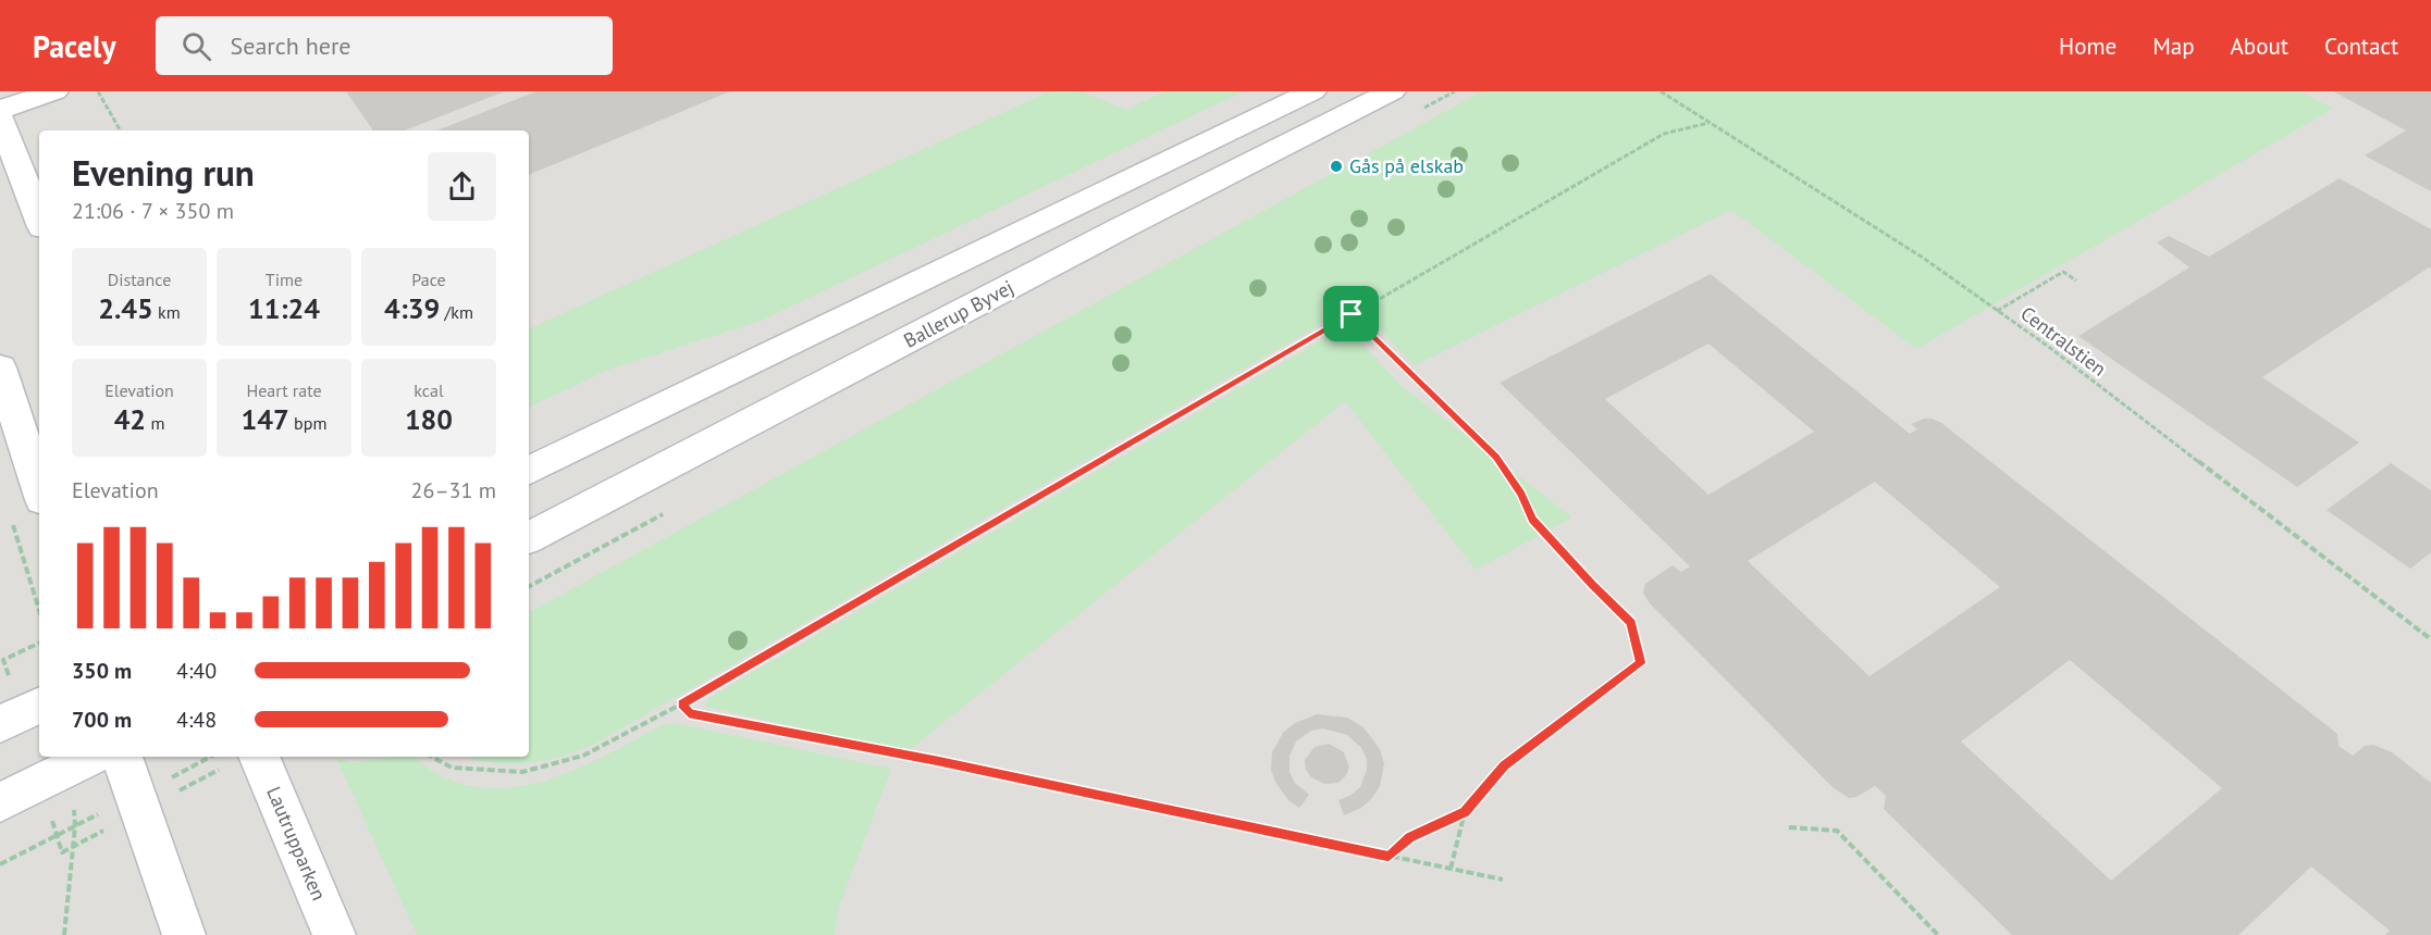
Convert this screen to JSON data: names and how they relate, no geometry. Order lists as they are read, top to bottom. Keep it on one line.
{"streets":{"main road":["Ballerup Byvej","Lautrupparken"],"path":["Centralstien"]},"places":["Gås på elskab"],"page":{"header":"Pacely","search":"Search here","nav":["Home","Map","About","Contact"],"heading":["Evening run","21:06 · 7 × 350 m"],"stats":[["Distance","2.45 km"],["Time","11:24"],["Pace","4:39 /km"],["Elevation","42 m"],["Heart rate","147 bpm"],["kcal","180"]],"chart":["Elevation","26–31 m"],"list":[{"name":"350 m","note":"4:40"},{"name":"700 m","note":"4:48"}]}}
